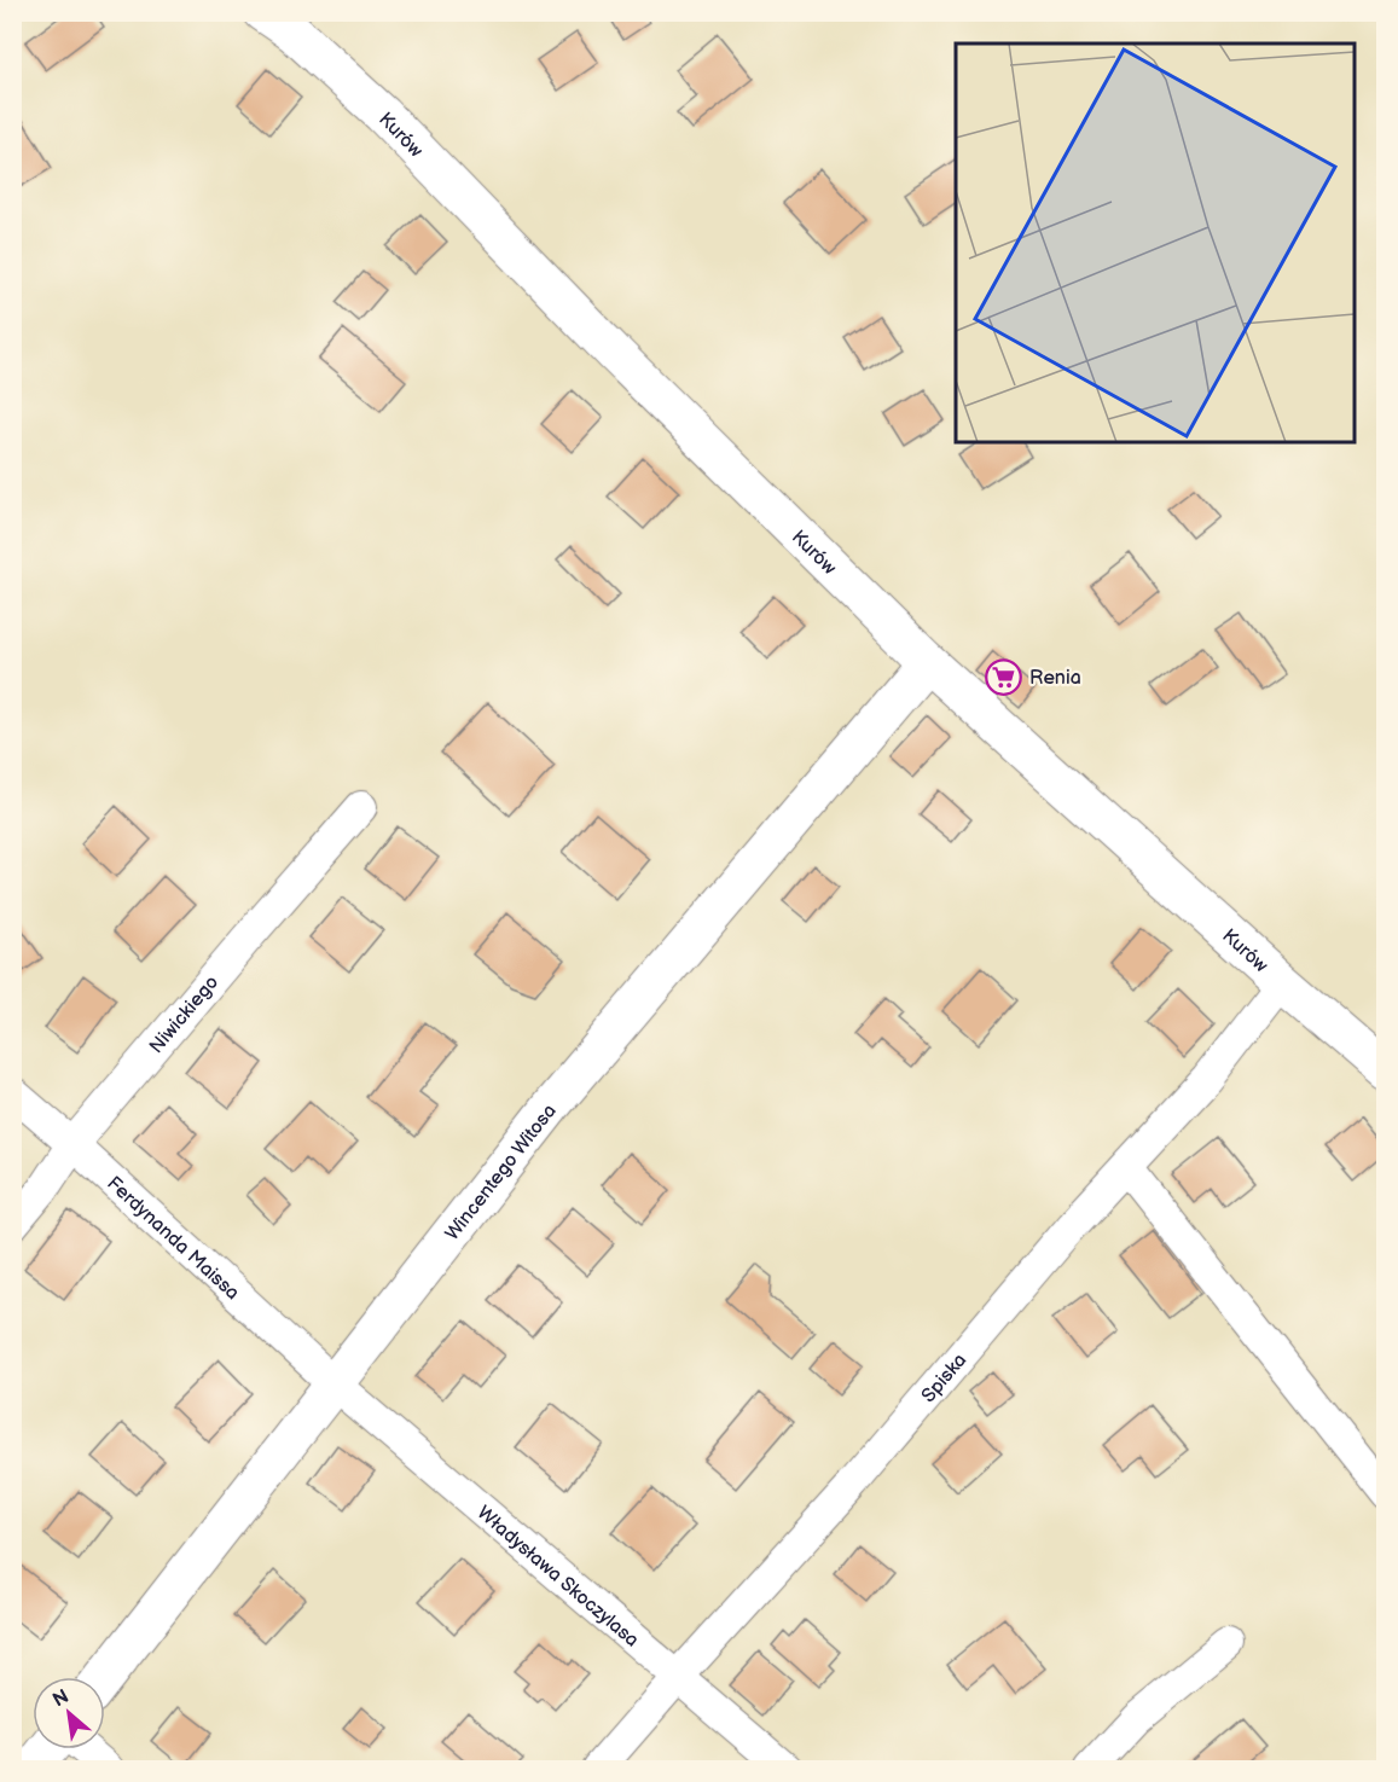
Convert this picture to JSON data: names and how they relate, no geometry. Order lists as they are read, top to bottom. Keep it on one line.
{"streets":{"street":["Kurów","Niwickiego","Wincentego Witosa","Ferdynanda Maissa","Spiska","Władysława Skoczylasa"]},"crossings":[["Kurów","Wincentego Witosa"],["Kurów","Spiska"],["Niwickiego","Ferdynanda Maissa"],["Wincentego Witosa","Ferdynanda Maissa"],["Wincentego Witosa","Władysława Skoczylasa"],["Ferdynanda Maissa","Władysława Skoczylasa"],["Spiska","Władysława Skoczylasa"]],"places":{"supermarket":["Renia"]},"north":"top left"}
